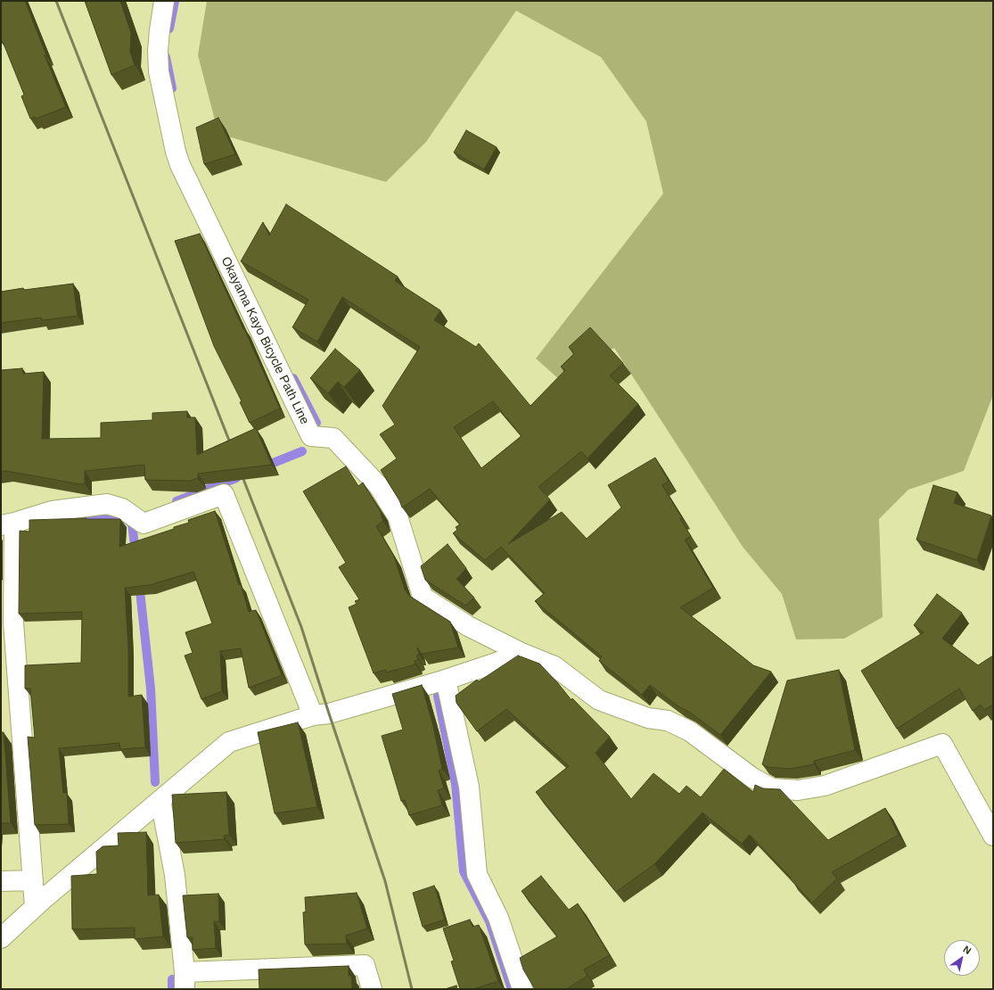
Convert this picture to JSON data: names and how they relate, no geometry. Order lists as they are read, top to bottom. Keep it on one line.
{"streets":{"street":["Okayama Kayo Bicycle Path Line"]},"north":"top right"}
